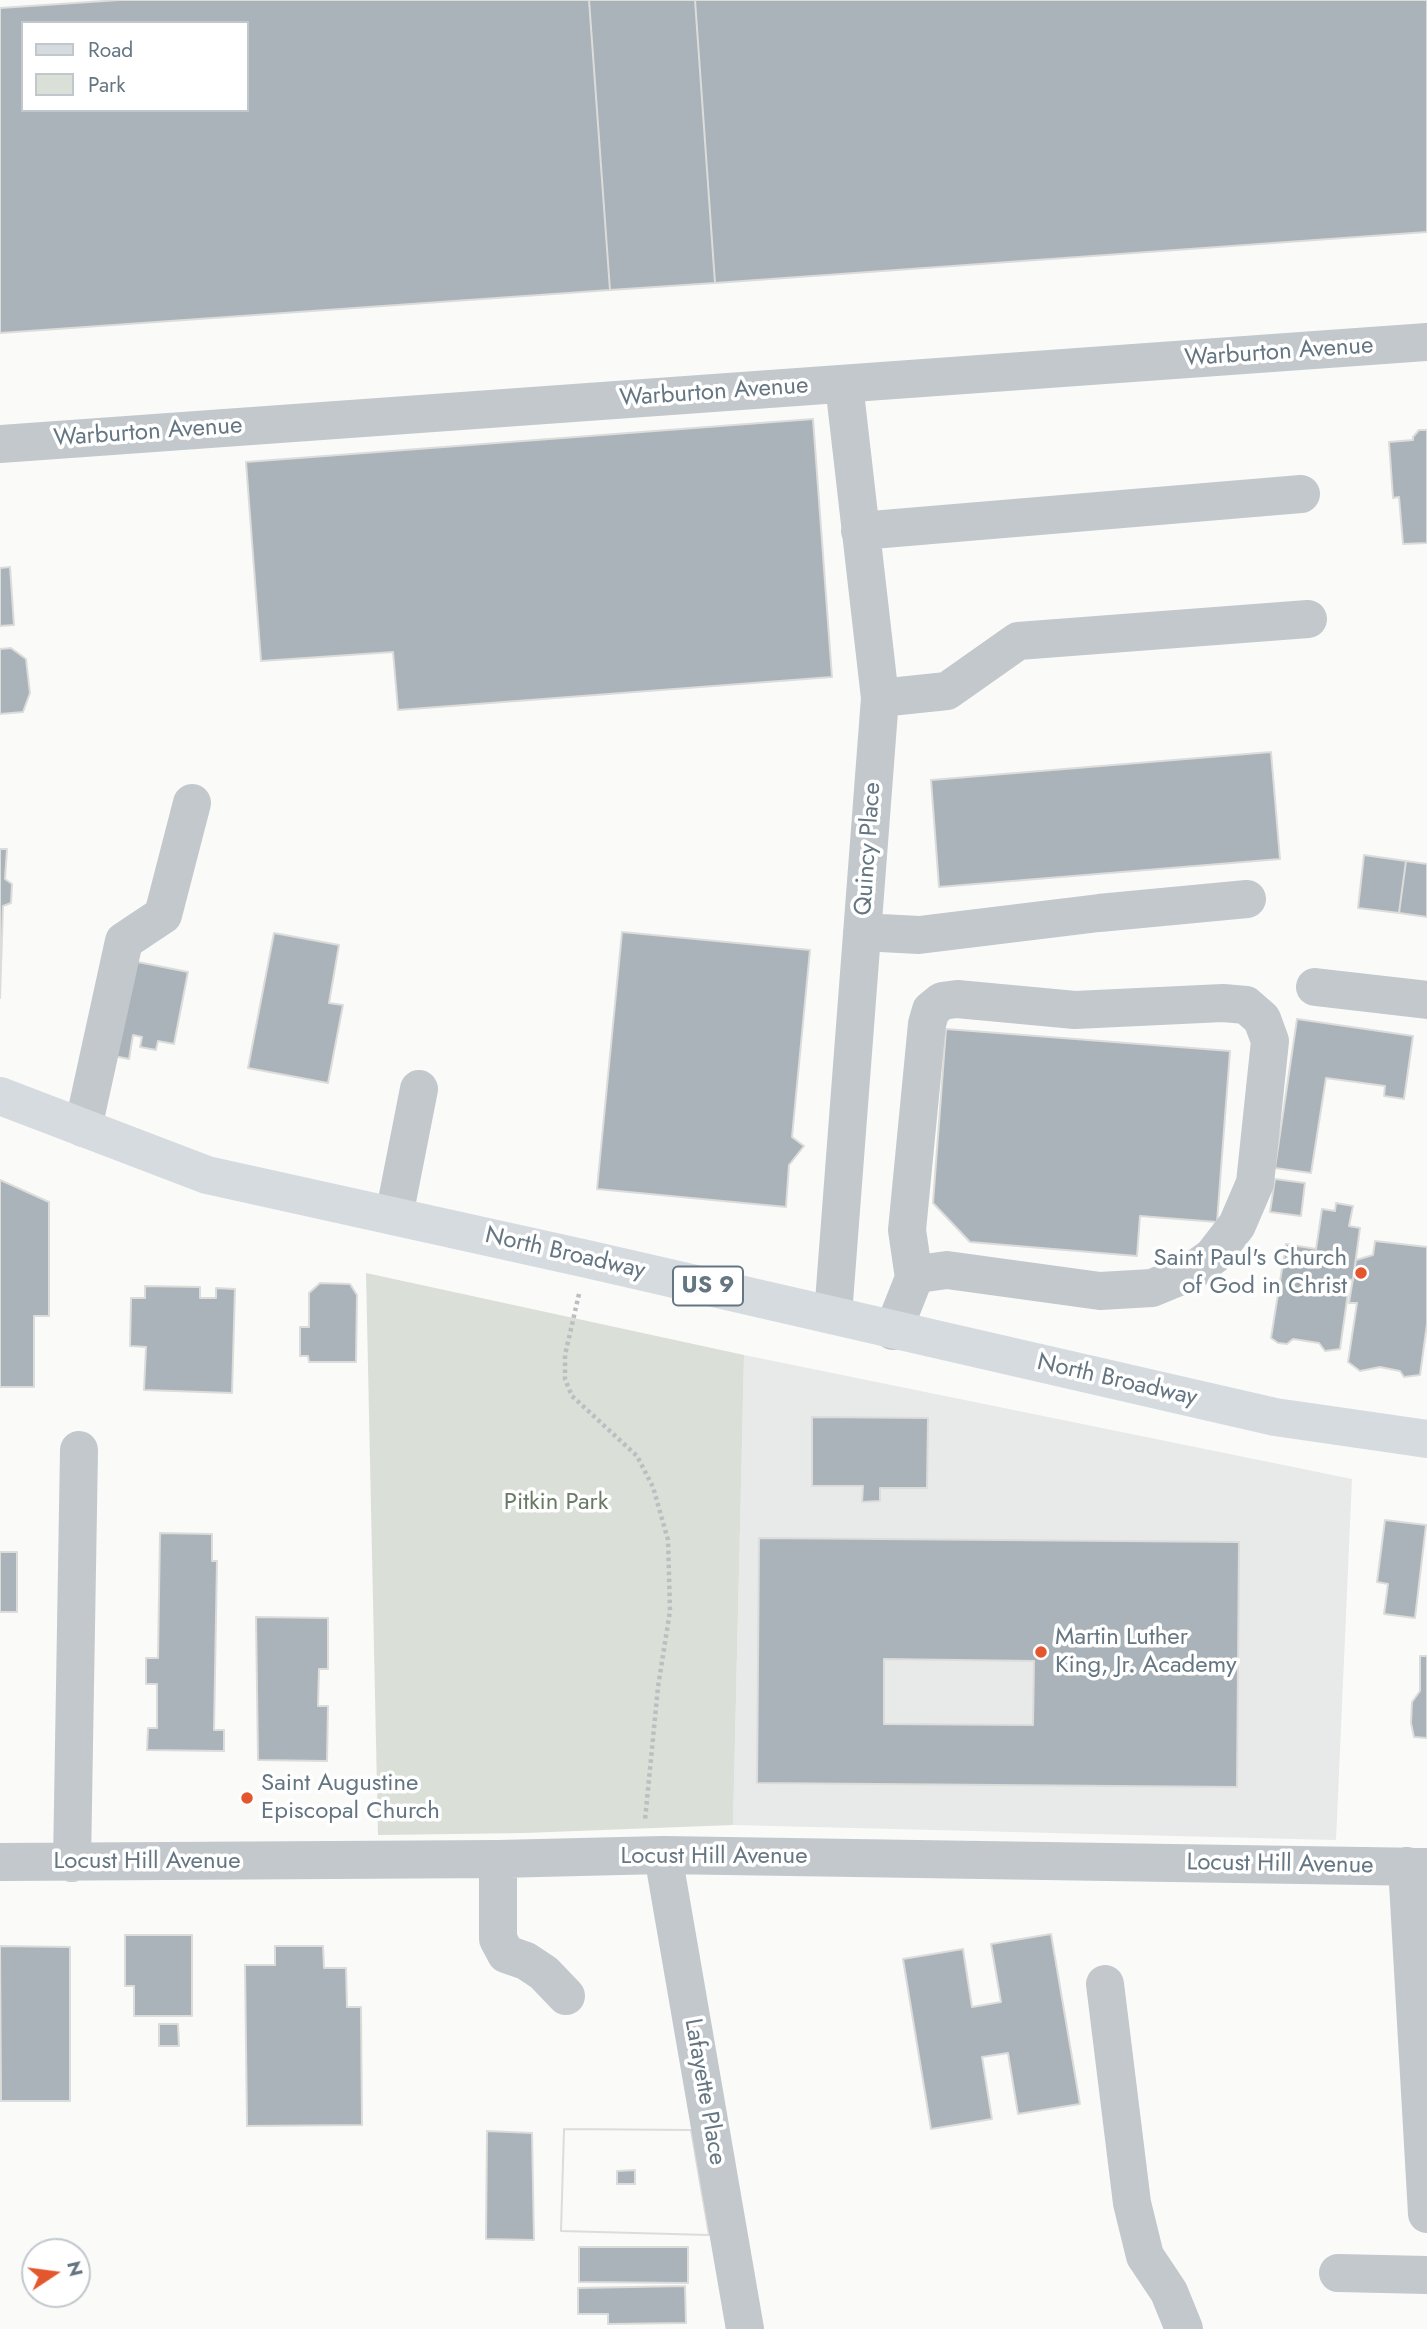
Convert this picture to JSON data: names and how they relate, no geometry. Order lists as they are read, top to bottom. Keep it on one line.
{"streets":{"main road":["North Broadway","US 9"],"street":["Warburton Avenue","Quincy Place","Locust Hill Avenue","Lafayette Place"]},"crossings":[["Warburton Avenue","Quincy Place"],["Quincy Place","North Broadway"],["Locust Hill Avenue","Lafayette Place"]],"parks":["Pitkin Park"],"places":["Saint Paul's Church of God in Christ","Martin Luther King, Jr. Academy","Saint Augustine Episcopal Church"],"legend":["Road","Park"],"north":"right"}
